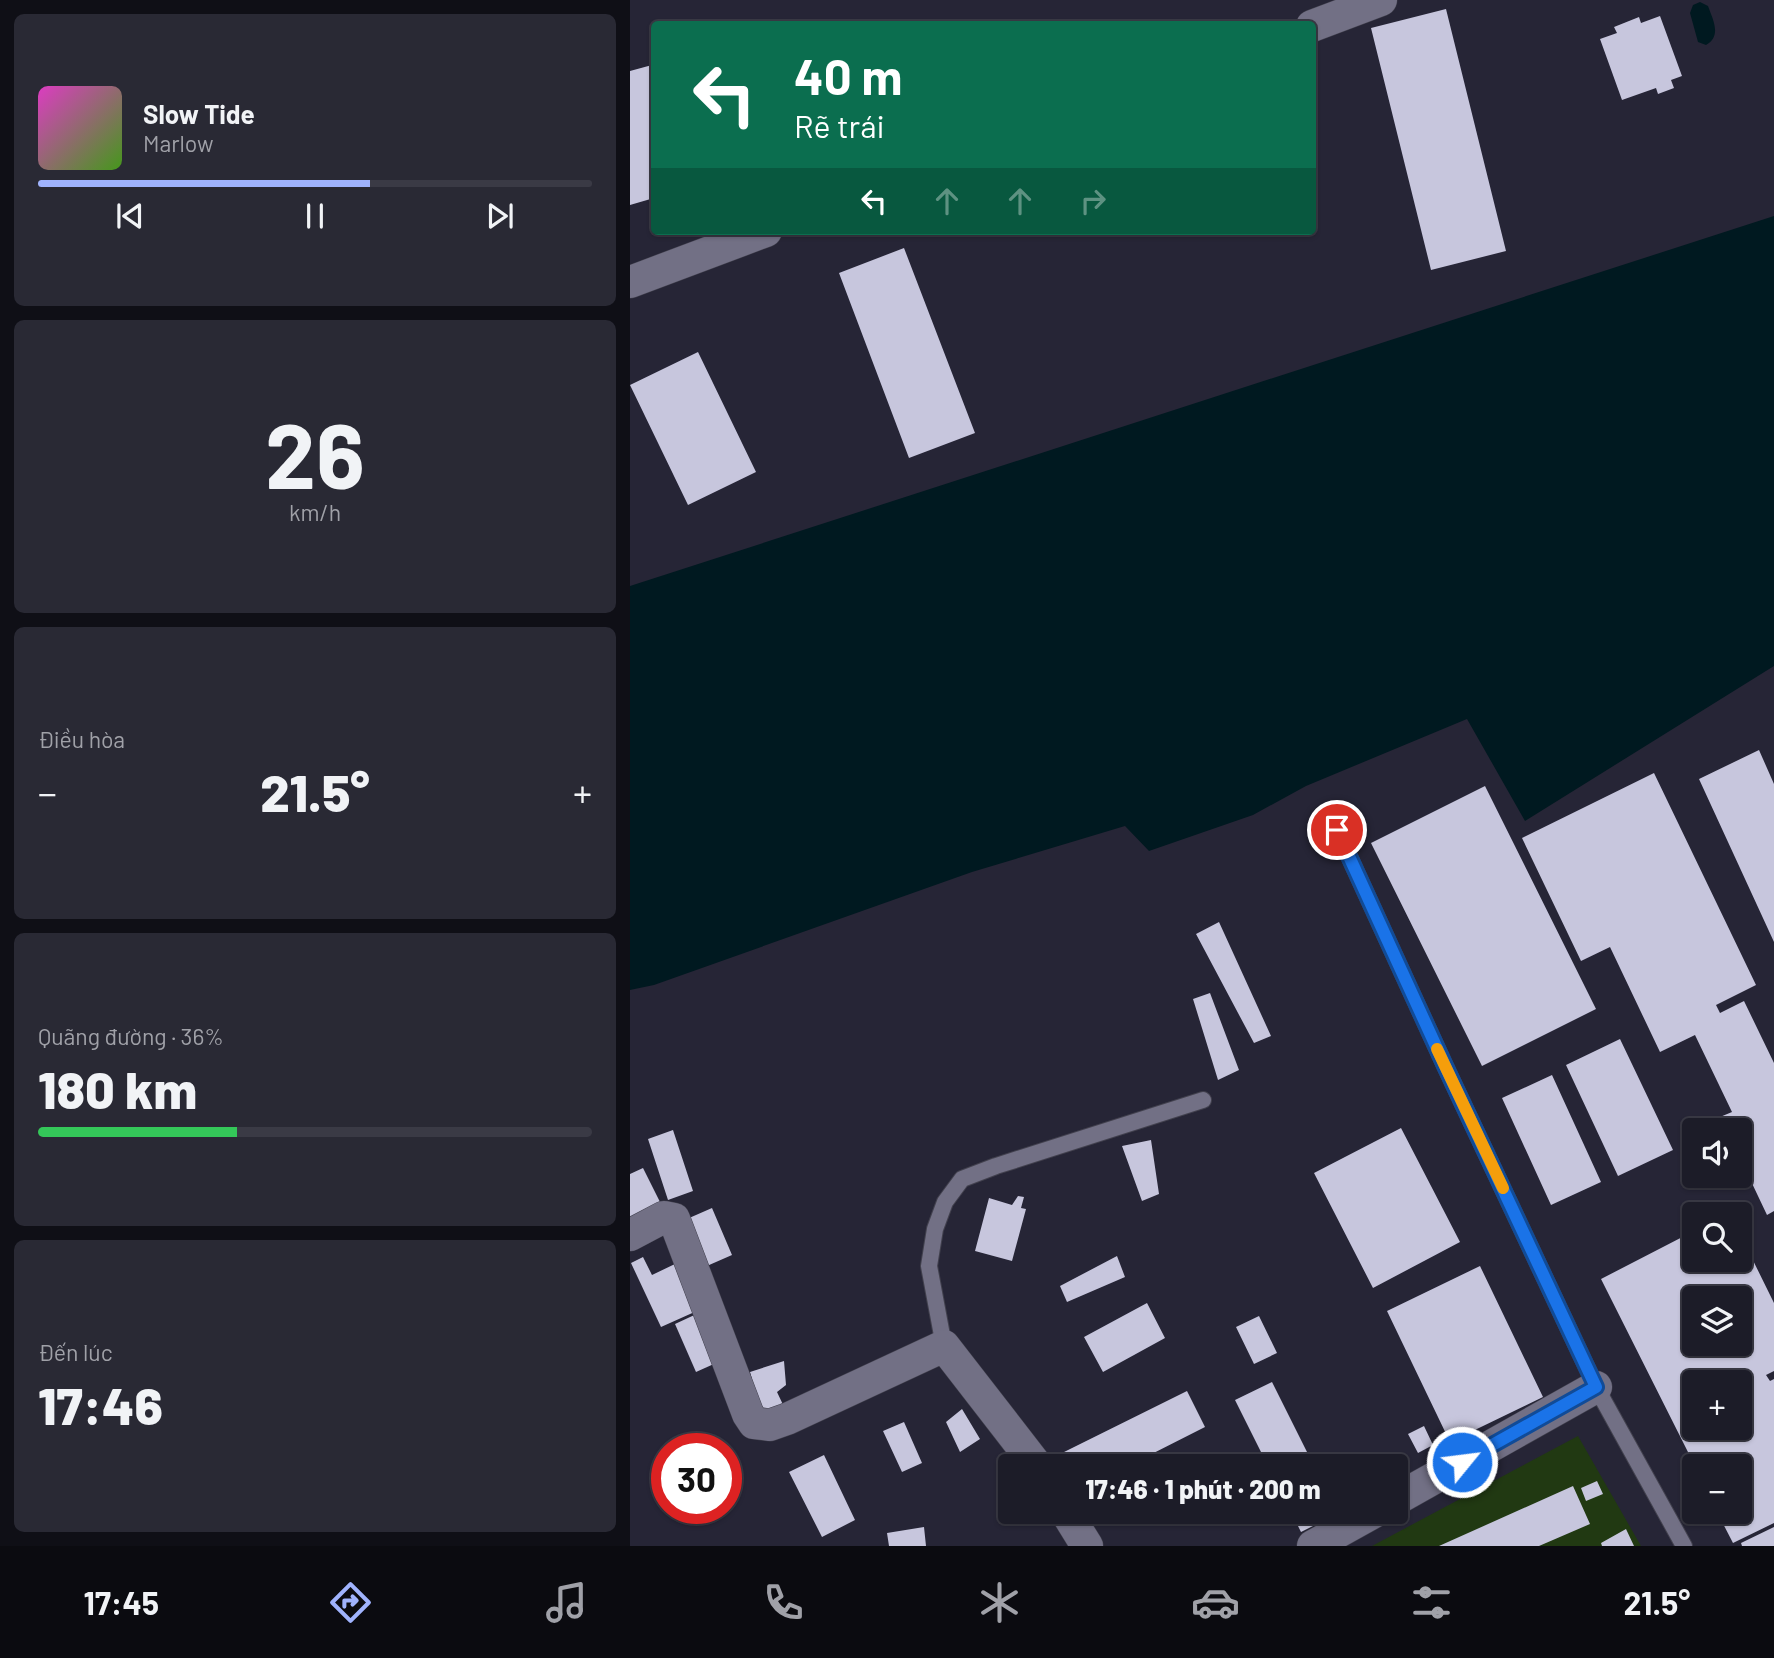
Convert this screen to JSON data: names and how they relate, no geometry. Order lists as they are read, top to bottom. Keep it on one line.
{"page":{"turn":["40 m","Rẽ trái"],"song":["Slow Tide","Marlow"],"tile":[["26","km/h"],"Điều hòa",["Quãng đường · 36%","180 km"],["Đến lúc","17:46"]],"heat":["−","21.5°","+"],"map_buttons":["+","−"],"limit":"30","trip":"17:46 · 1 phút · 200 m","tabs":["17:45","21.5°"]}}
